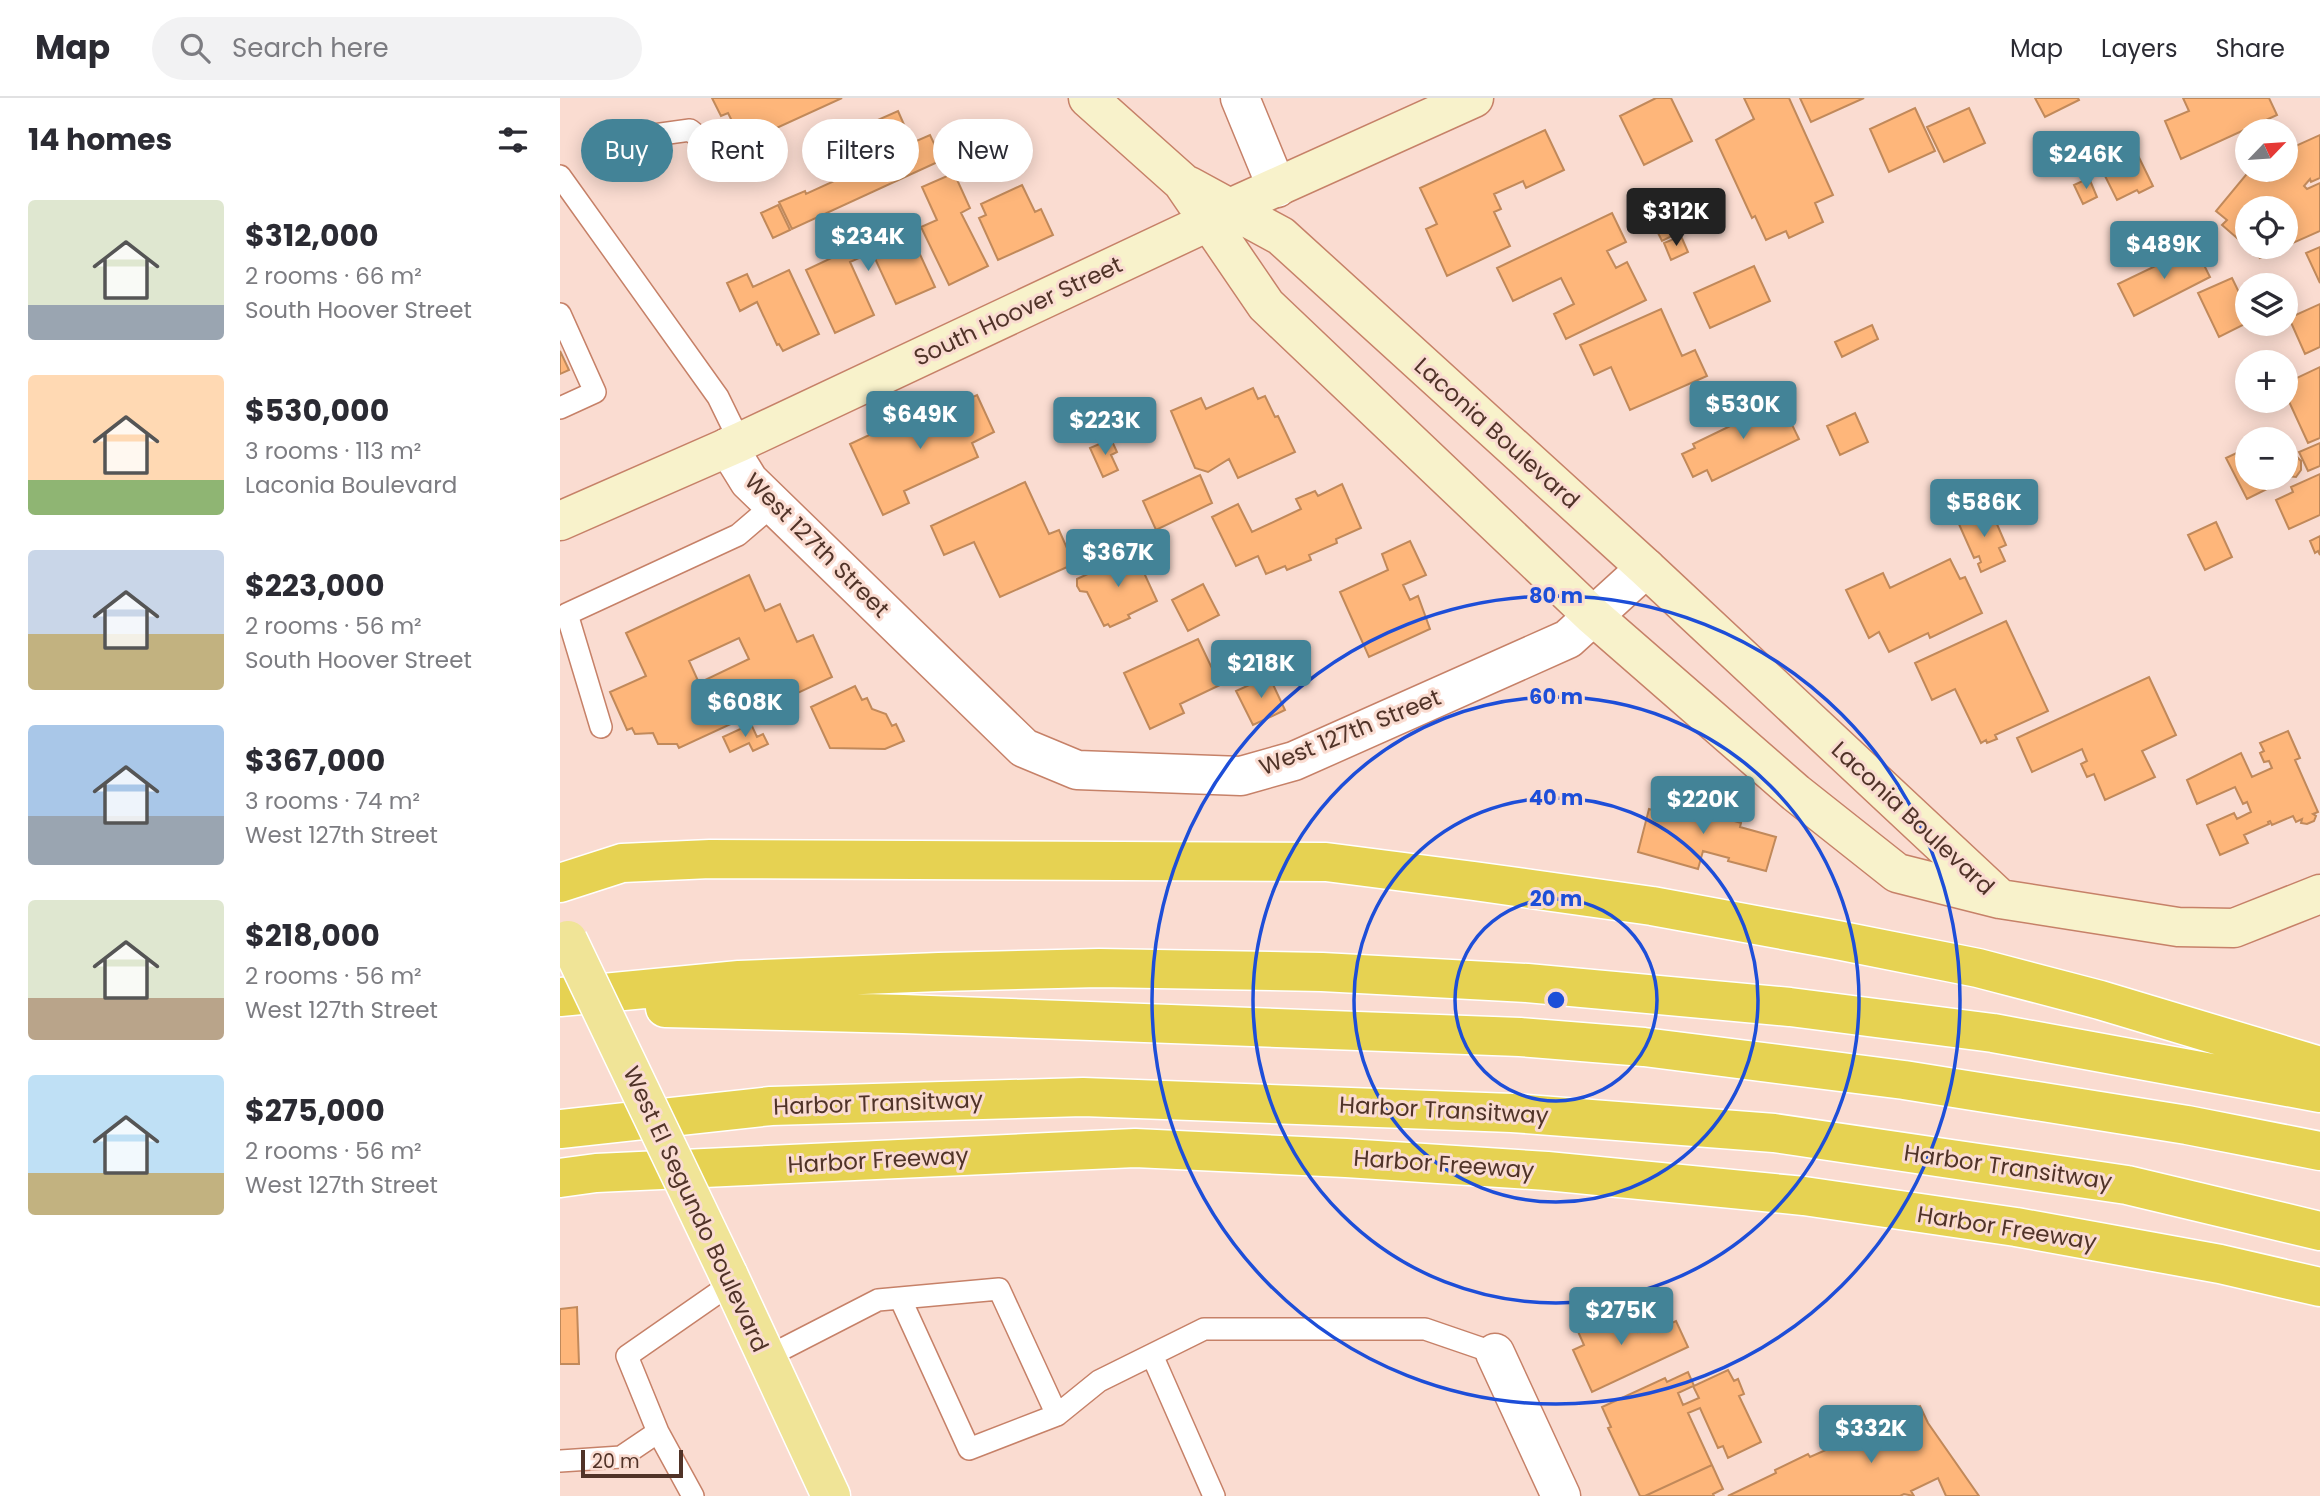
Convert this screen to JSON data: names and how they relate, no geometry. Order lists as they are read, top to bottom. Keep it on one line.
{"streets":{"highway":["Harbor Transitway","Harbor Freeway"],"main road":["West El Segundo Boulevard"],"street":["South Hoover Street","Laconia Boulevard","West 127th Street"]},"crossings":[["South Hoover Street","Laconia Boulevard"],["South Hoover Street","West 127th Street"],["Laconia Boulevard","West 127th Street"]],"scale_bar":"20 m","north":"top right","page":{"header":"Map","search":"Search here","nav":["Map","Layers","Share"],"heading":"14 homes","map_buttons":["+","−"],"chip":["Buy","Rent","Filters","New"],"price":["$246K","$312K","$234K","$489K","$530K","$649K","$223K","$586K","$367K","$218K","$608K","$220K","$275K","$332K"],"list":[{"name":"$312,000","note":"2 rooms · 66 m² · South Hoover Street"},{"name":"$530,000","note":"3 rooms · 113 m² · Laconia Boulevard"},{"name":"$223,000","note":"2 rooms · 56 m² · South Hoover Street"},{"name":"$367,000","note":"3 rooms · 74 m² · West 127th Street"},{"name":"$218,000","note":"2 rooms · 56 m² · West 127th Street"},{"name":"$275,000","note":"2 rooms · 56 m² · West 127th Street"}],"scale":"20 m"},"rings":["80 m","60 m","40 m","20 m"]}
